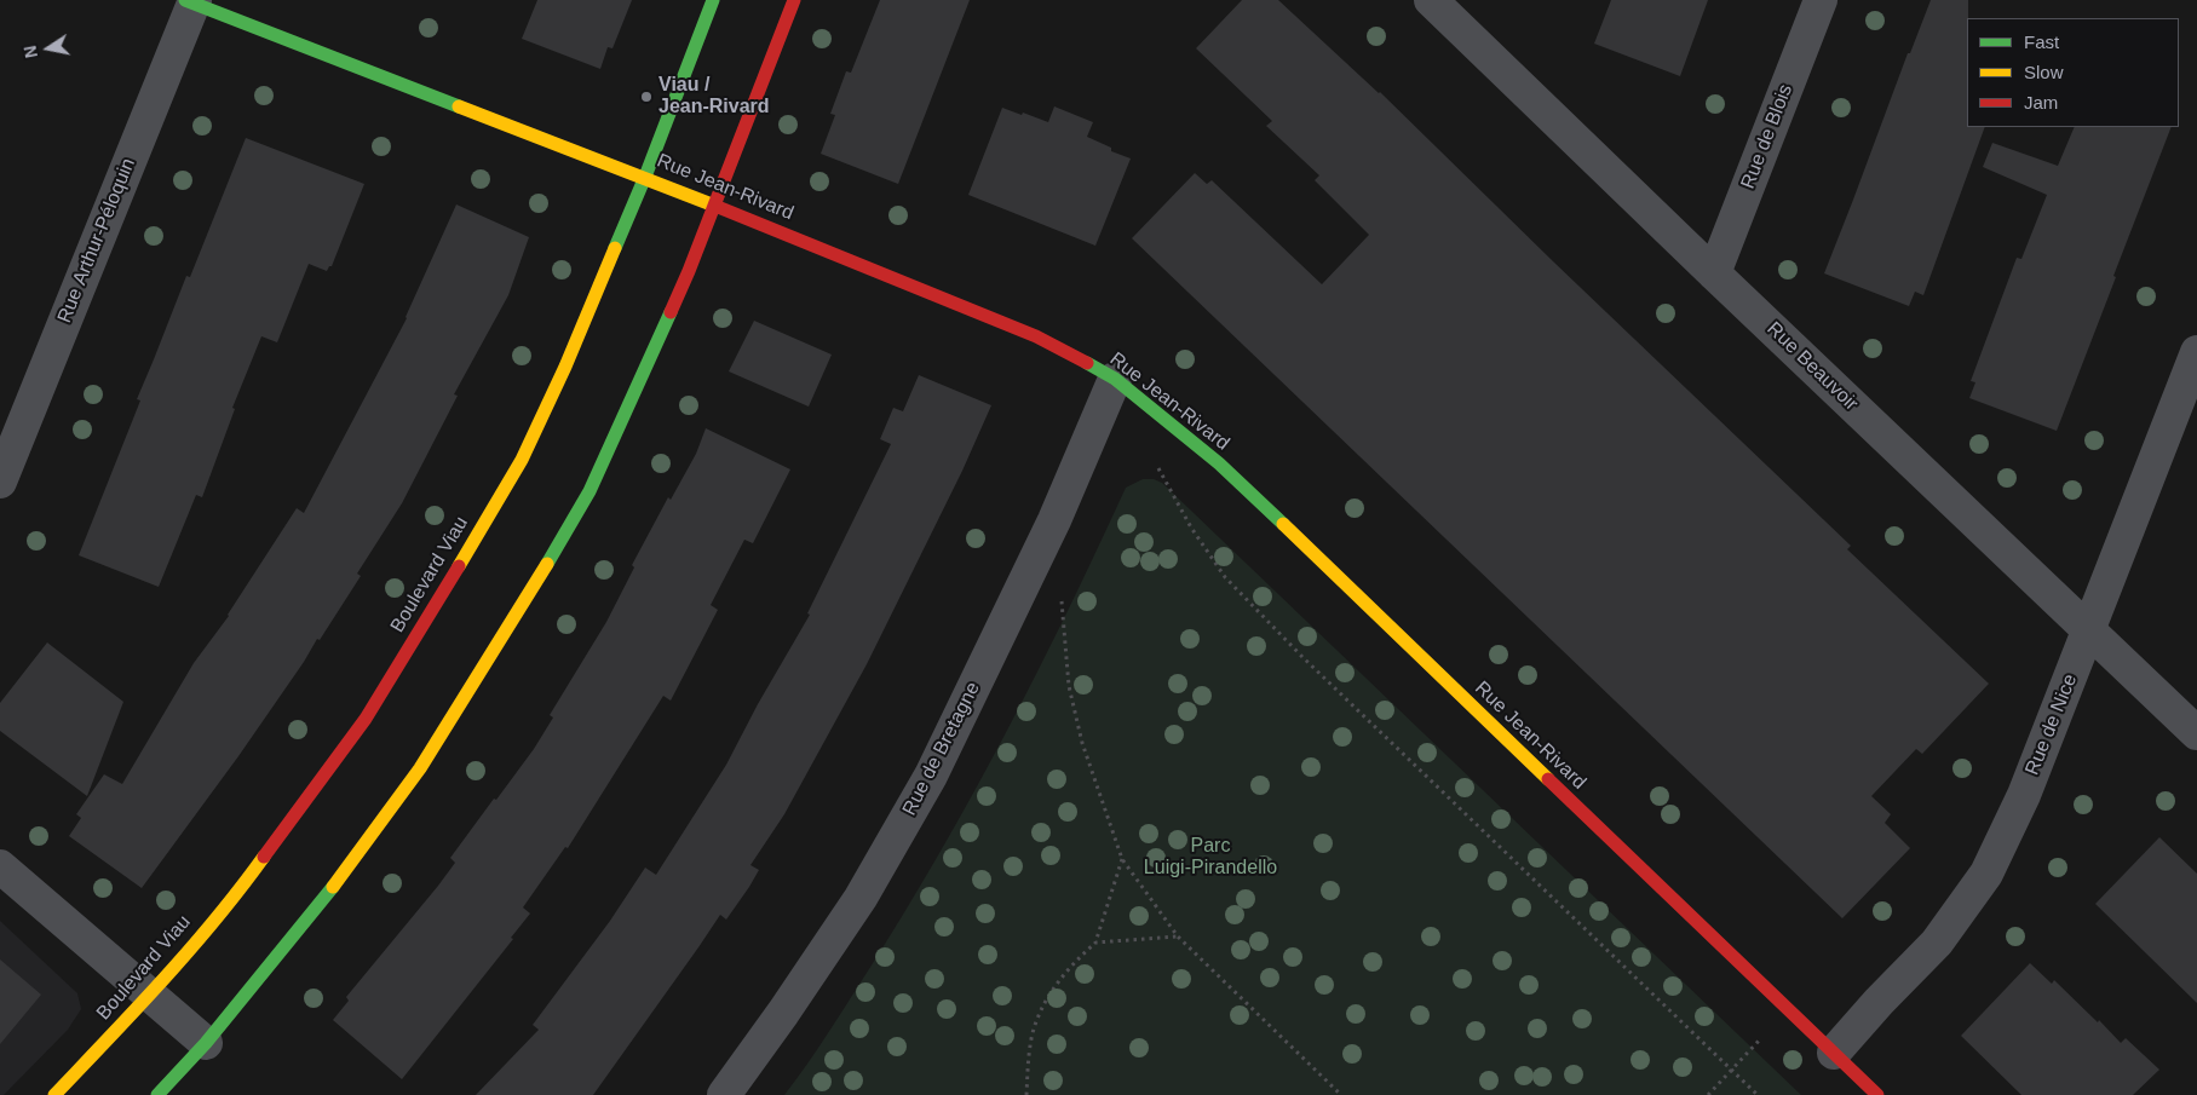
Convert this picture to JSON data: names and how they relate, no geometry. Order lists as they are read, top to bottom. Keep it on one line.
{"streets":{"main road":["Rue Jean-Rivard","Boulevard Viau"],"street":["Rue de Blois","Rue Arthur-Péloquin","Rue Beauvoir","Rue de Nice","Rue de Bretagne"]},"crossings":[["Rue de Blois","Rue Beauvoir"],["Rue Jean-Rivard","Rue Arthur-Péloquin"],["Rue Jean-Rivard","Boulevard Viau"],["Rue Jean-Rivard","Rue de Nice"],["Rue Jean-Rivard","Rue de Bretagne"],["Rue Beauvoir","Rue de Nice"]],"parks":["Parc Luigi-Pirandello"],"places":["Viau / Jean-Rivard"],"legend":["Fast","Slow","Jam"],"north":"left"}
